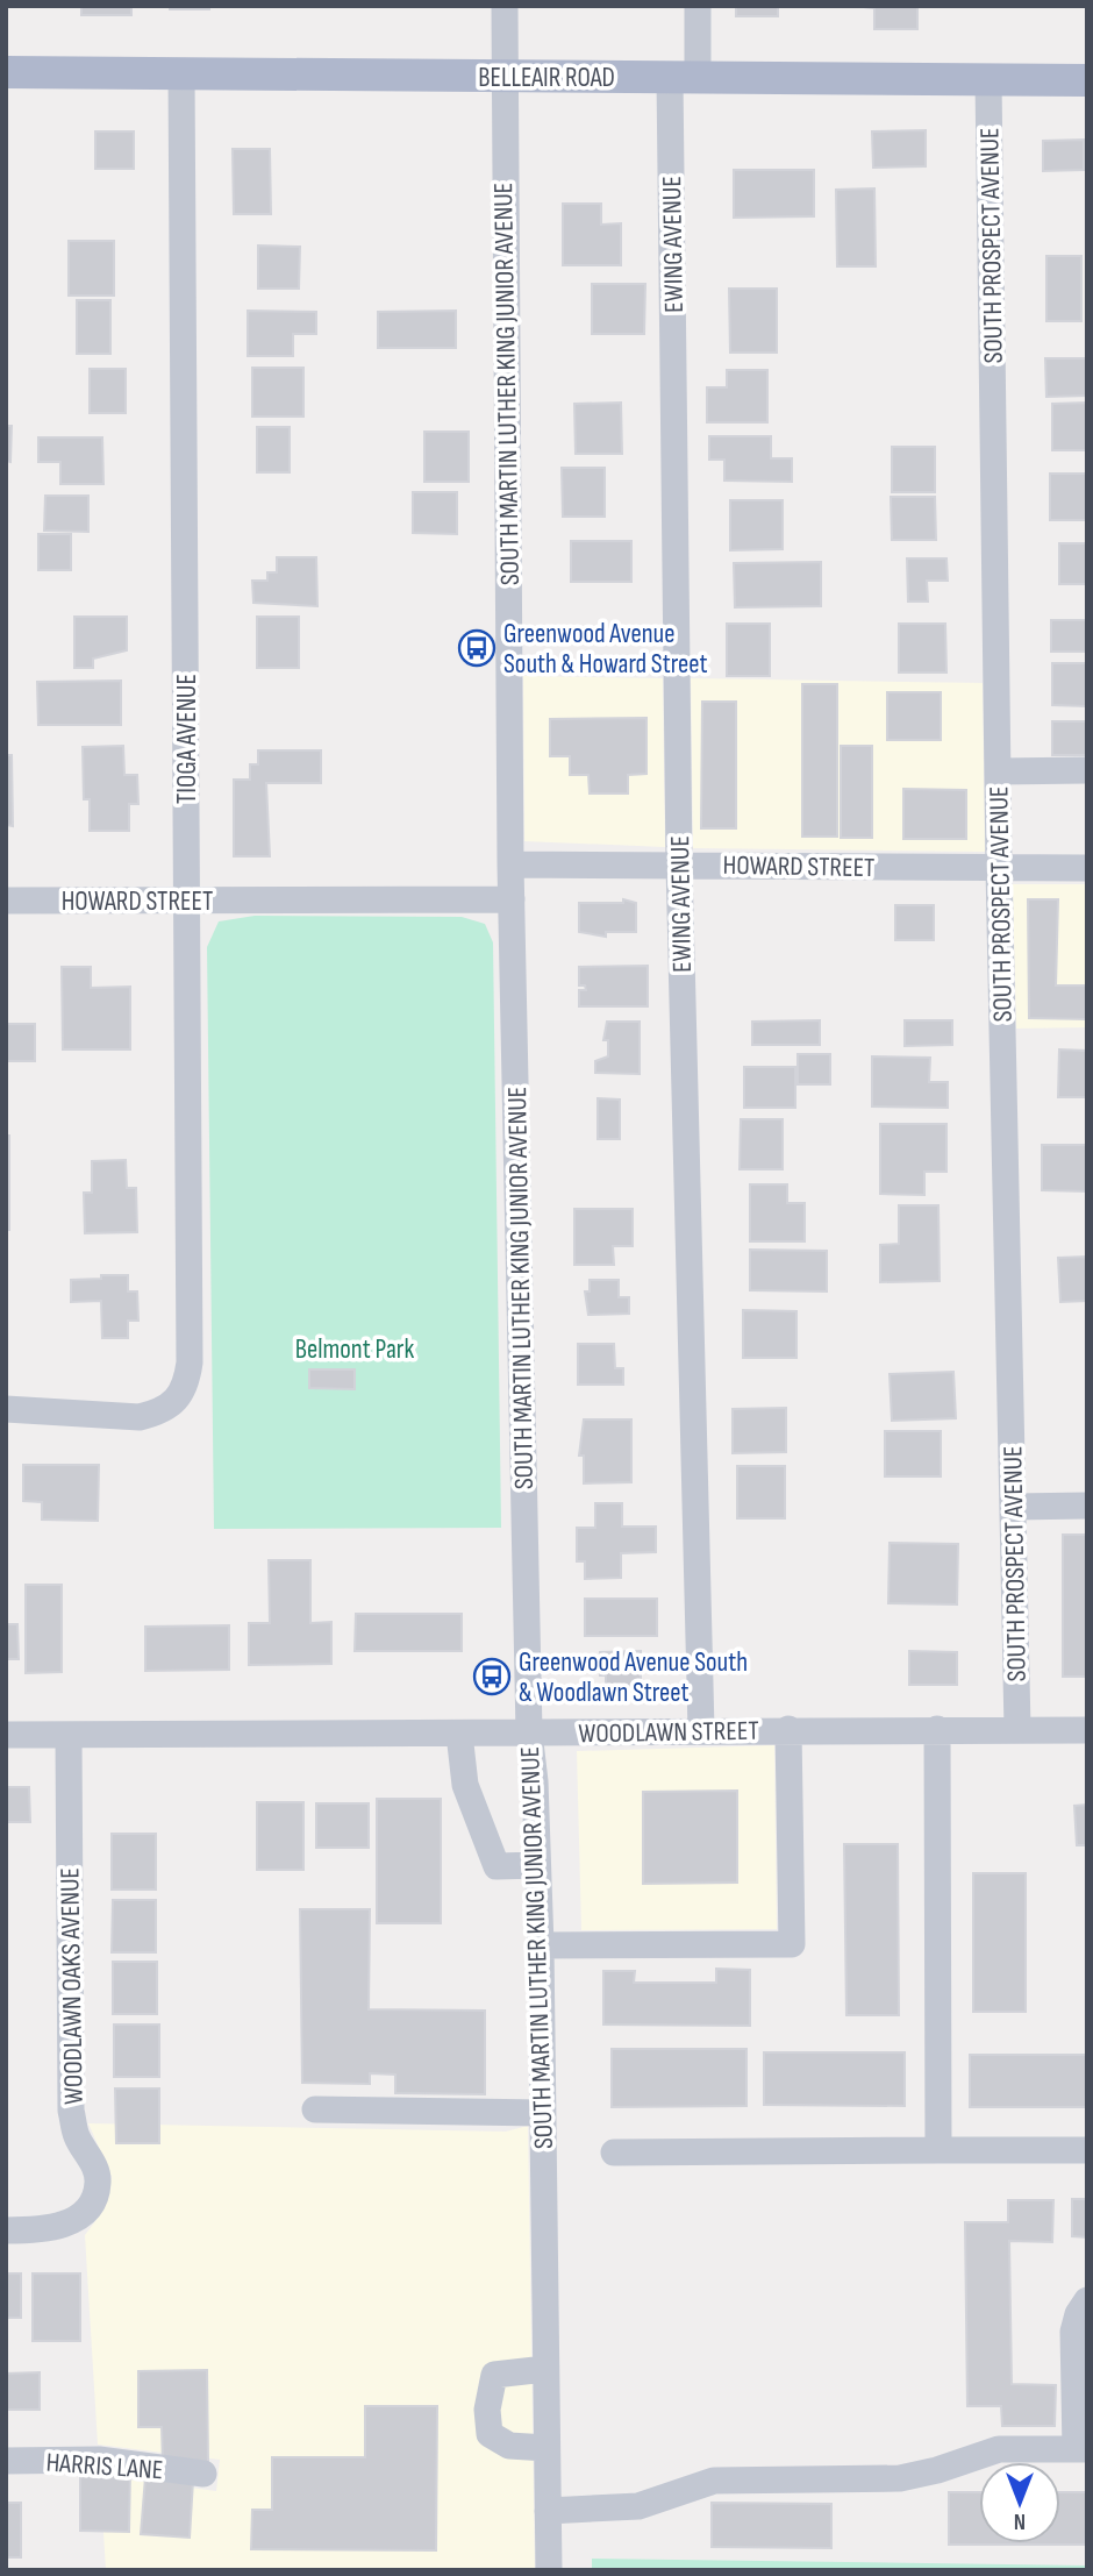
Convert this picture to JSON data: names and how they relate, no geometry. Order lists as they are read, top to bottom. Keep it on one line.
{"streets":{"main road":["BELLEAIR ROAD"],"street":["EWING AVENUE","SOUTH PROSPECT AVENUE","SOUTH MARTIN LUTHER KING JUNIOR AVENUE","TIOGA AVENUE","HOWARD STREET","WOODLAWN STREET","WOODLAWN OAKS AVENUE","HARRIS LANE"]},"crossings":[["BELLEAIR ROAD","EWING AVENUE"],["BELLEAIR ROAD","SOUTH PROSPECT AVENUE"],["BELLEAIR ROAD","SOUTH MARTIN LUTHER KING JUNIOR AVENUE"],["BELLEAIR ROAD","TIOGA AVENUE"],["EWING AVENUE","HOWARD STREET"],["EWING AVENUE","WOODLAWN STREET"],["SOUTH PROSPECT AVENUE","HOWARD STREET"],["SOUTH PROSPECT AVENUE","WOODLAWN STREET"],["SOUTH MARTIN LUTHER KING JUNIOR AVENUE","HOWARD STREET"],["SOUTH MARTIN LUTHER KING JUNIOR AVENUE","WOODLAWN STREET"],["TIOGA AVENUE","HOWARD STREET"],["WOODLAWN STREET","WOODLAWN OAKS AVENUE"]],"parks":["Belmont Park"],"places":{"bus stop":["Greenwood Avenue South & Howard Street","Greenwood Avenue South & Woodlawn Street"]},"north":"bottom"}
